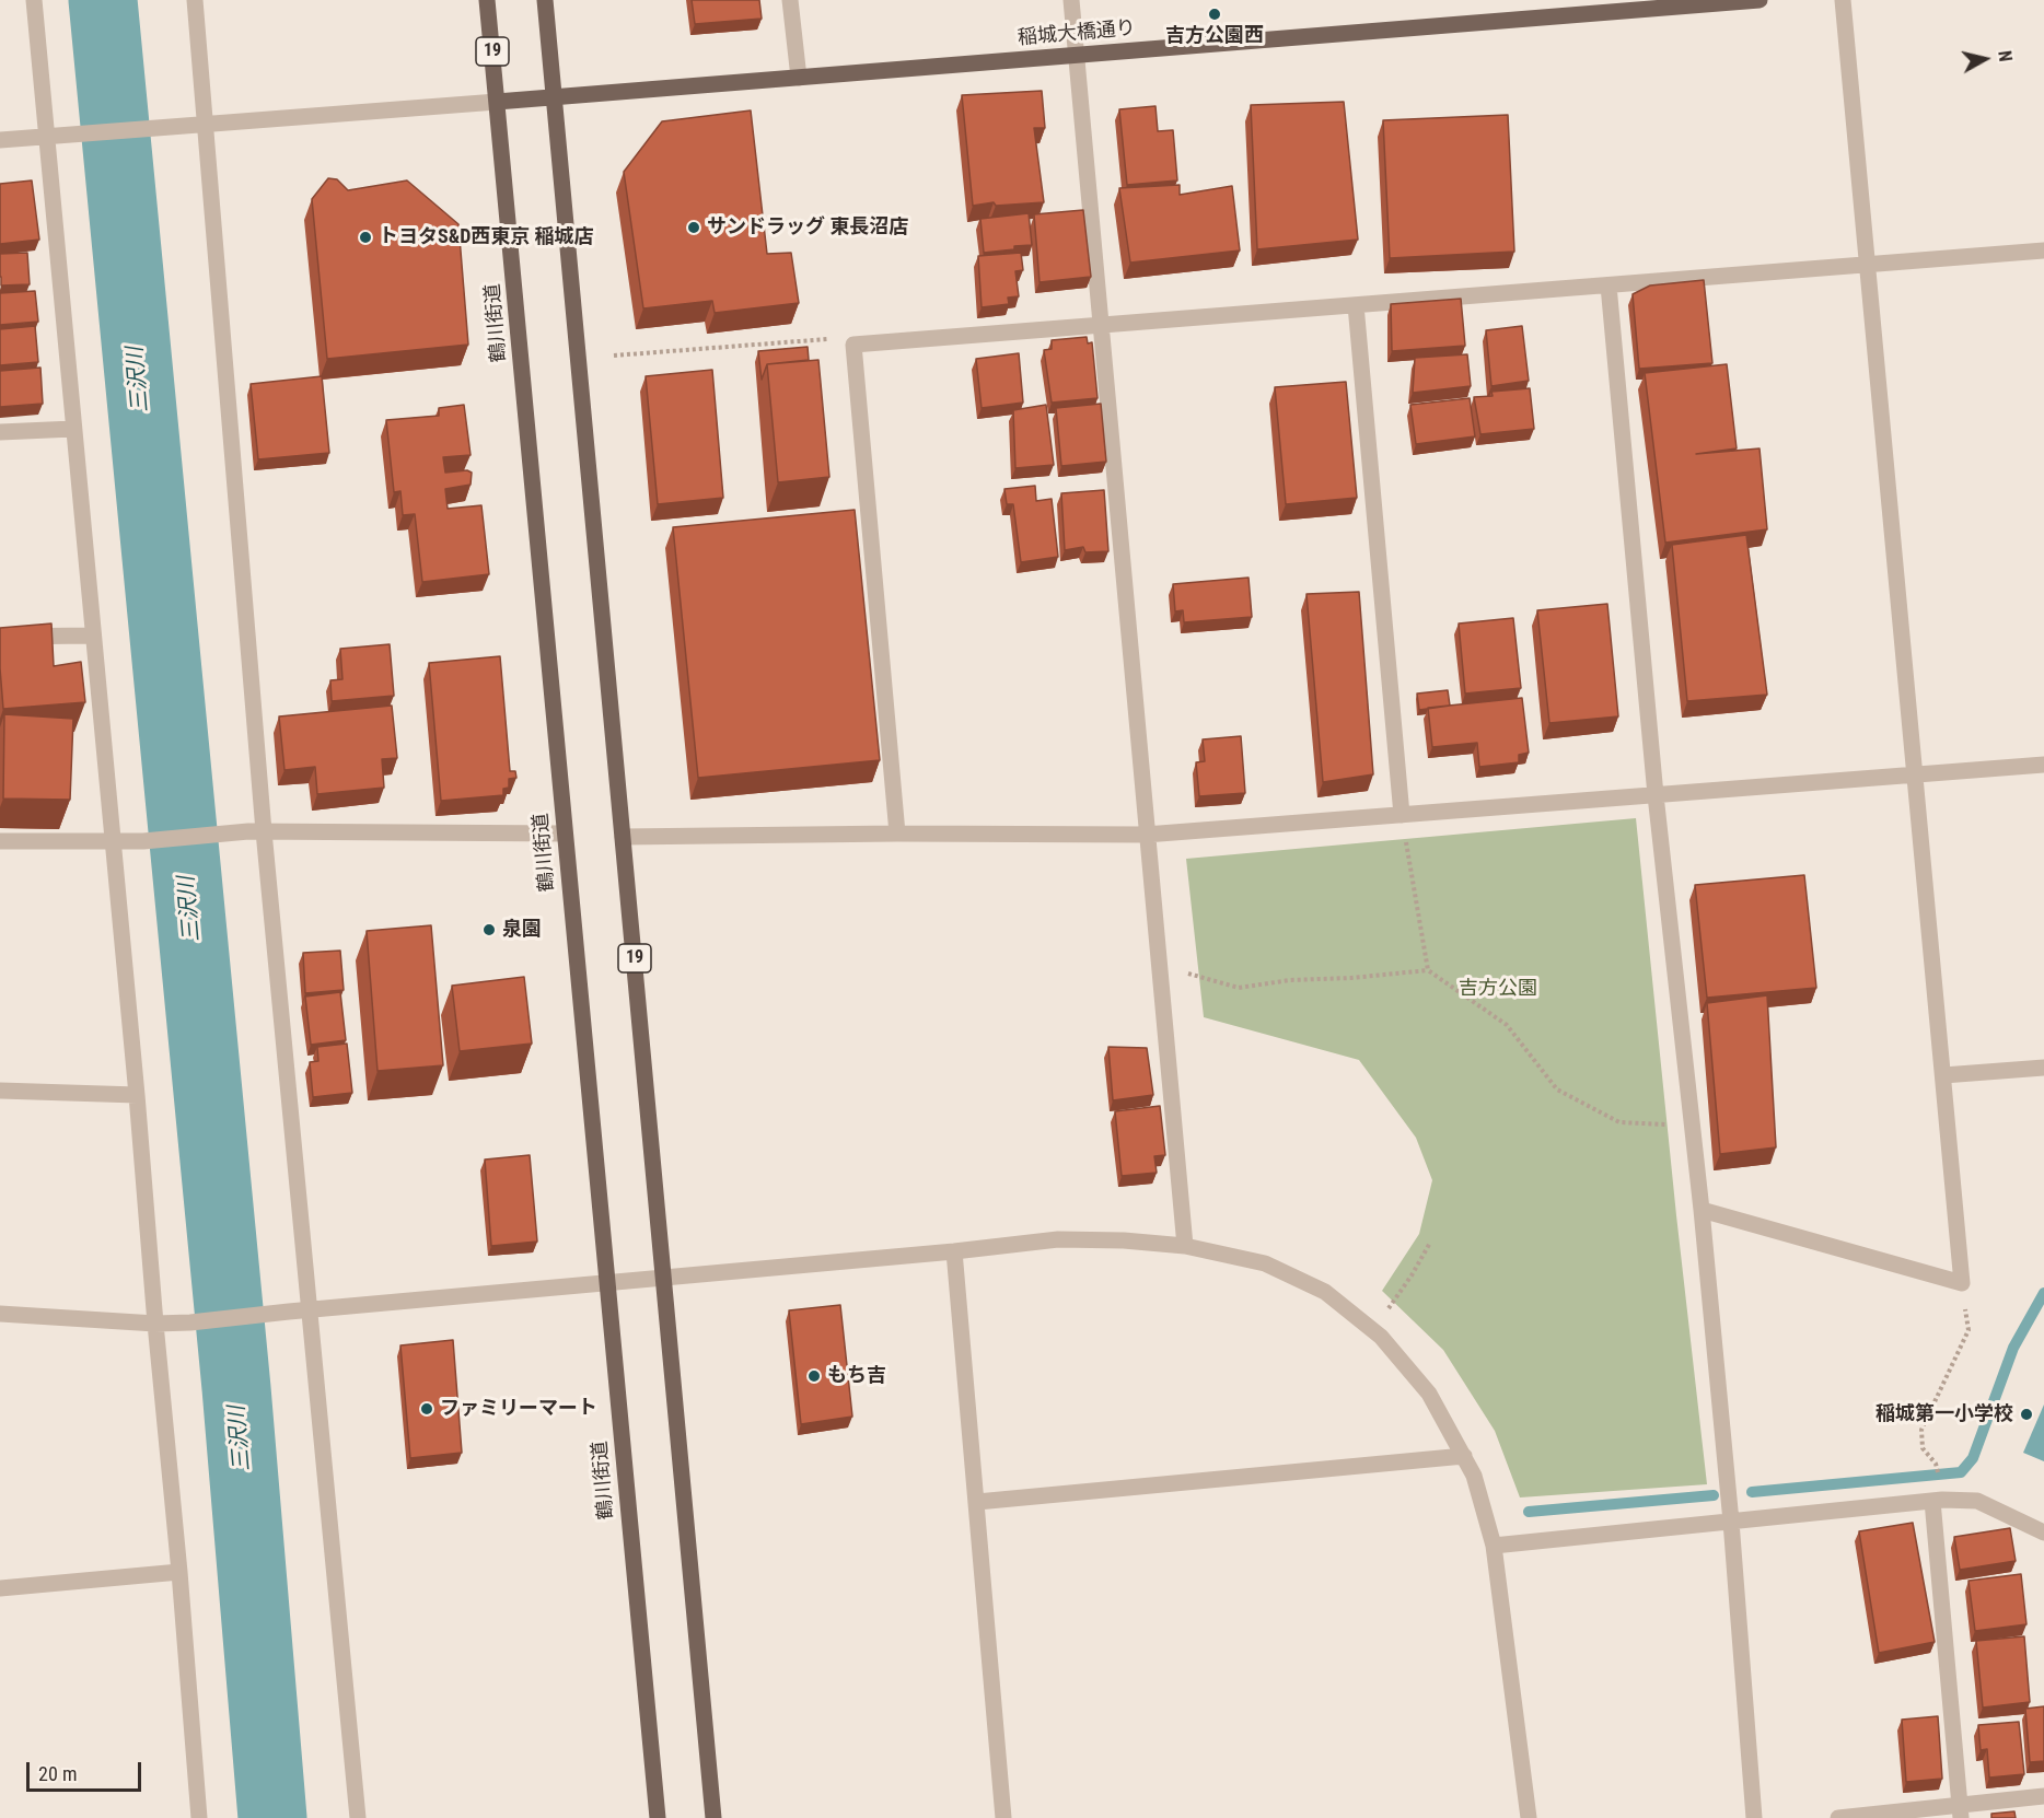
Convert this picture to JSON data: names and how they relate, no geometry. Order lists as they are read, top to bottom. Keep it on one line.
{"streets":{"main road":["稲城大橋通り","19","鶴川街道"]},"crossings":[["稲城大橋通り","19"],["稲城大橋通り","鶴川街道"]],"water":["三沢川"],"parks":["吉方公園"],"places":["吉方公園西","サンドラッグ 東長沼店","トヨタS&D西東京 稲城店","泉園","もち吉","ファミリーマート","稲城第一小学校"],"scale_bar":"20 m","north":"right"}
